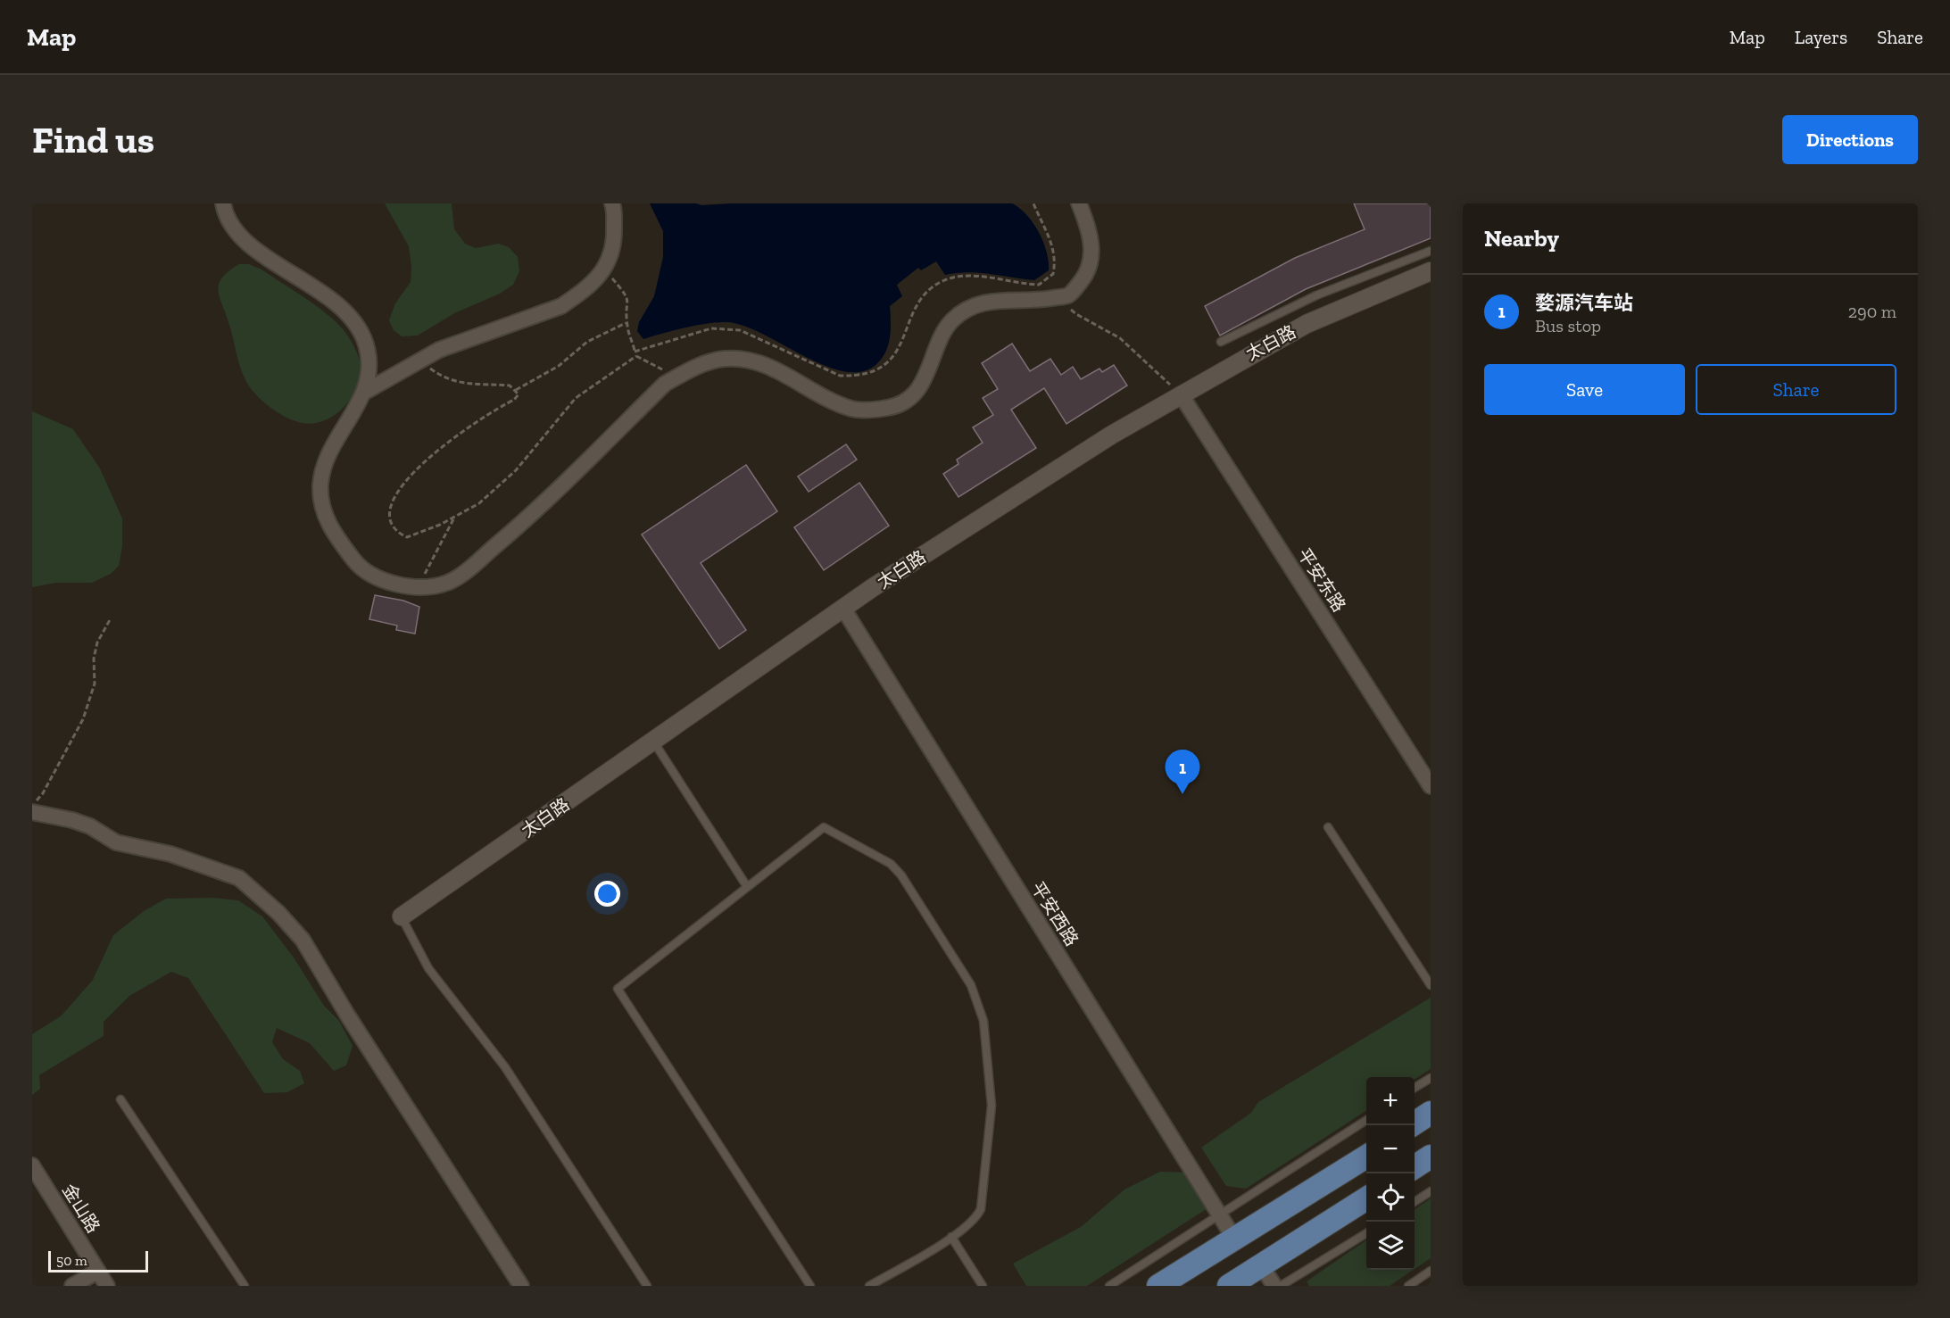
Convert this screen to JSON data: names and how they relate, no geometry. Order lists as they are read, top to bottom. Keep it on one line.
{"streets":{"street":["太白路","平安东路","平安西路","金山路"]},"crossings":[["太白路","平安东路"],["太白路","平安西路"]],"scale_bar":"50 m","page":{"header":"Map","nav":["Map","Layers","Share"],"buttons":["Directions",["Save","Share"]],"title":"Find us","heading":"Nearby","list":[{"mark":"1","name":"婺源汽车站","note":"Bus stop","value":"290 m"}],"pins":"1","map_buttons":["+","−"],"scale":"50 m"}}
